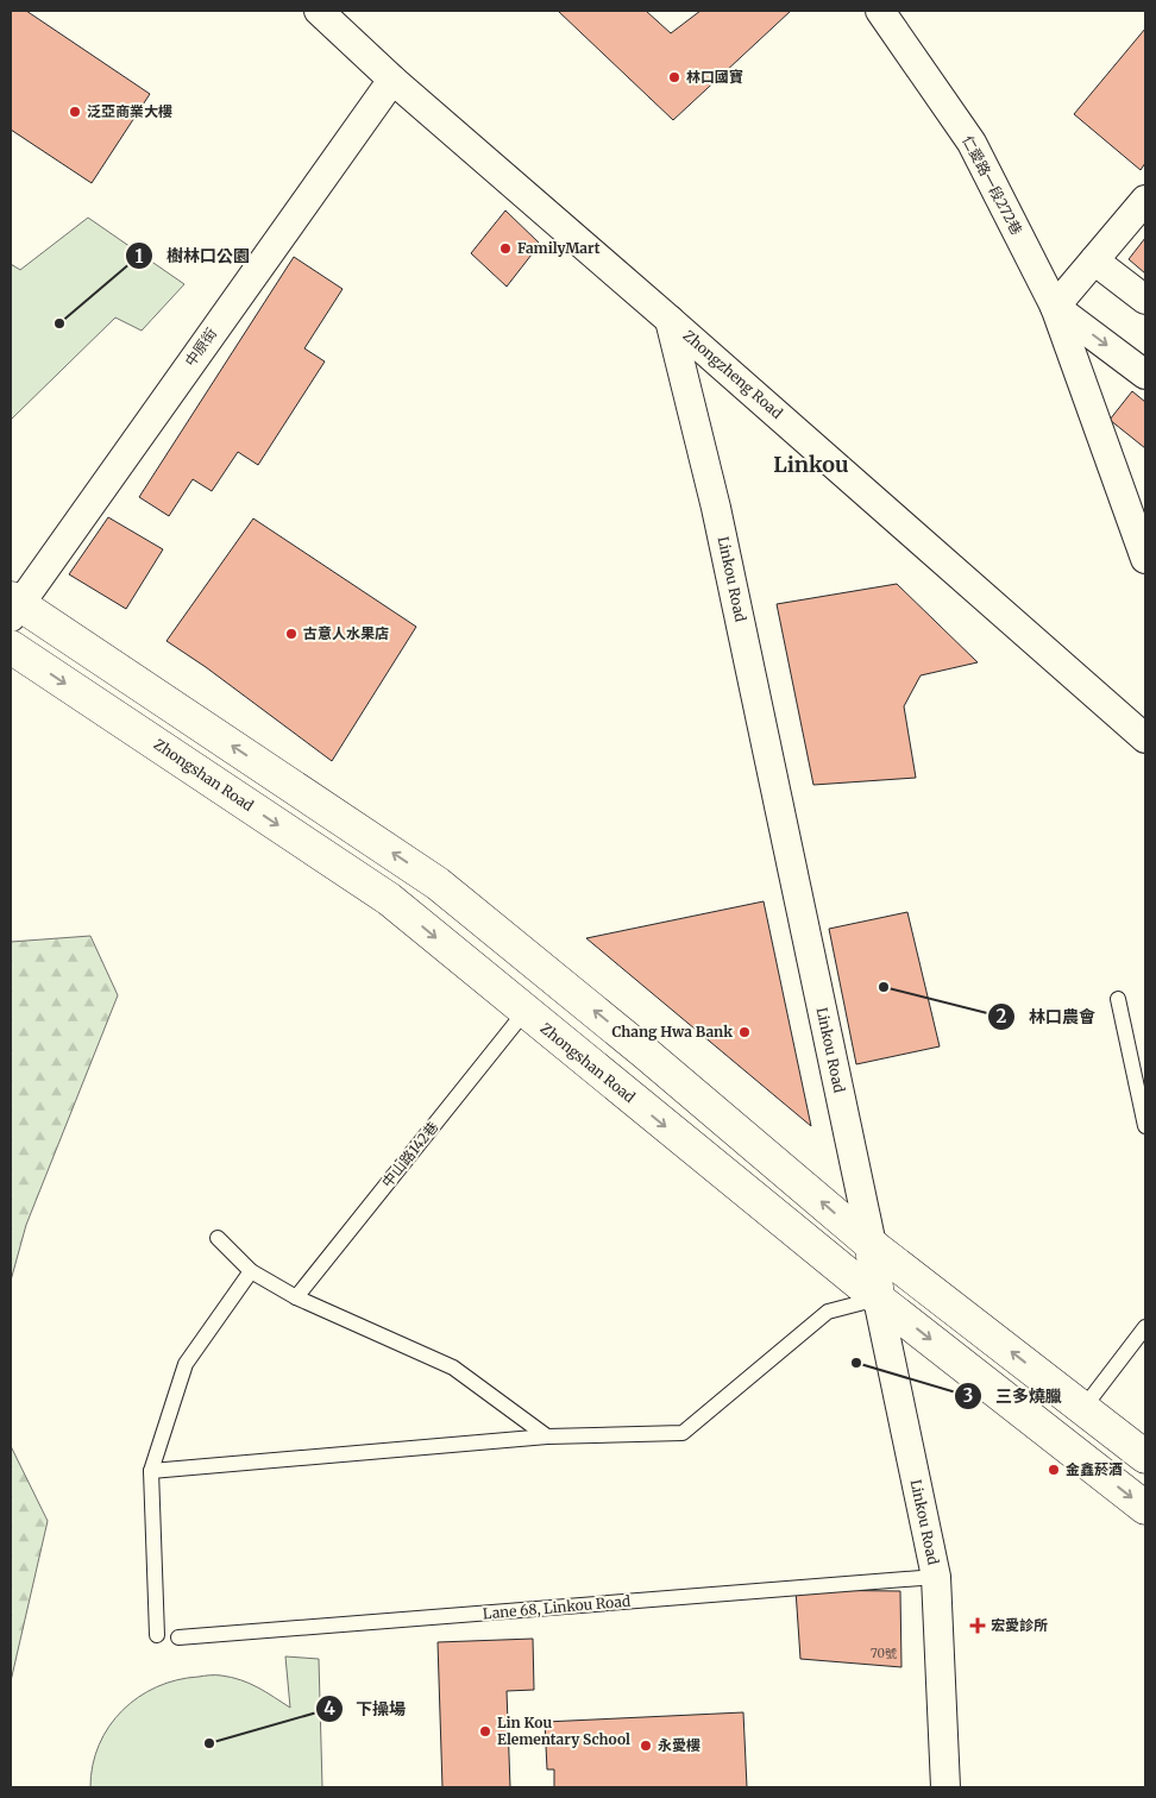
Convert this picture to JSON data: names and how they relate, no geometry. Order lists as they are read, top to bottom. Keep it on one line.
{"streets":{"main road":["Linkou Road","Zhongshan Road"],"street":["仁愛路一段272巷","中原街","Zhongzheng Road"],"lane":["中山路142巷","Lane 68, Linkou Road"]},"crossings":[["中原街","Zhongzheng Road"],["Zhongzheng Road","Linkou Road"],["Linkou Road","Zhongshan Road"],["Linkou Road","Lane 68, Linkou Road"],["Zhongshan Road","中山路142巷"]],"districts":["Linkou"],"places":{"other":["林口國寶","泛亞商業大樓","FamilyMart","樹林口公園","古意人水果店","林口農會","Chang Hwa Bank","三多燒臘","金鑫菸酒","Lin Kou Elementary School","下操場","永愛樓"],"health":["宏愛診所"]},"house_numbers":["70號"]}
